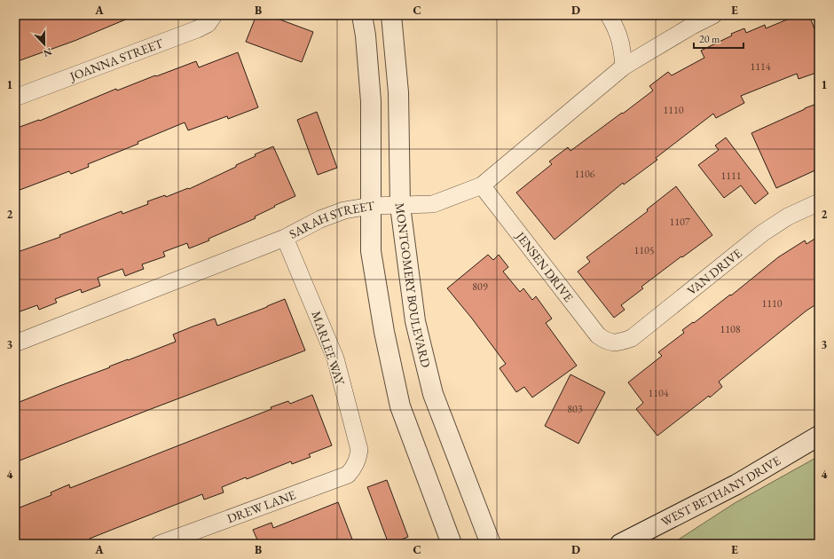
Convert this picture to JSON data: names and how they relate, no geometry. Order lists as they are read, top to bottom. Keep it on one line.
{"streets":{"street":["JOANNA STREET","SARAH STREET","JENSEN DRIVE","VAN DRIVE","MONTGOMERY BOULEVARD","MARLEE WAY","WEST BETHANY DRIVE","DREW LANE"]},"crossings":[["SARAH STREET","JENSEN DRIVE"],["SARAH STREET","MONTGOMERY BOULEVARD"],["SARAH STREET","MARLEE WAY"],["JENSEN DRIVE","VAN DRIVE"],["MARLEE WAY","DREW LANE"]],"house_numbers":["1114","1110","1106","1111","1107","1105","809","1110","1108","1104","803"],"scale_bar":"20 m","north":"bottom","grid":{"columns":["A","B","C","D","E"],"rows":["1","2","3","4"]}}
